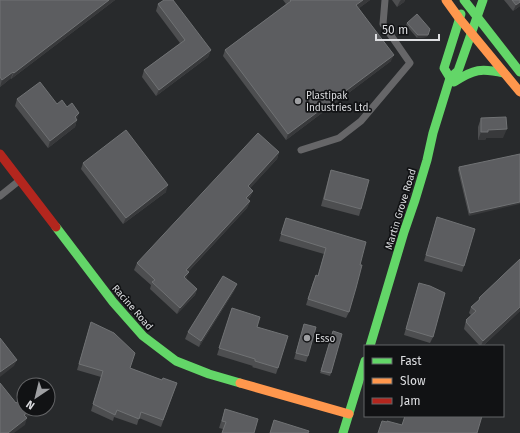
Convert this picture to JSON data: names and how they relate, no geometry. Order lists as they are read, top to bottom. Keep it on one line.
{"streets":{"main road":["Martin Grove Road","Racine Road"]},"places":["Plastipak Industries Ltd.","Esso"],"legend":["Fast","Slow","Jam"],"scale_bar":"50 m","north":"bottom left"}
